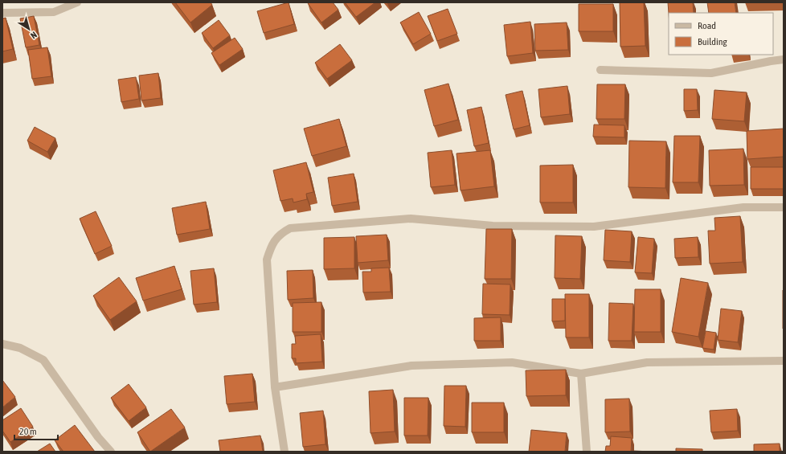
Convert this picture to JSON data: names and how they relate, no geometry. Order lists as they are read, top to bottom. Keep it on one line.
{"legend":["Road","Building"],"scale_bar":"20 m","north":"bottom right"}
